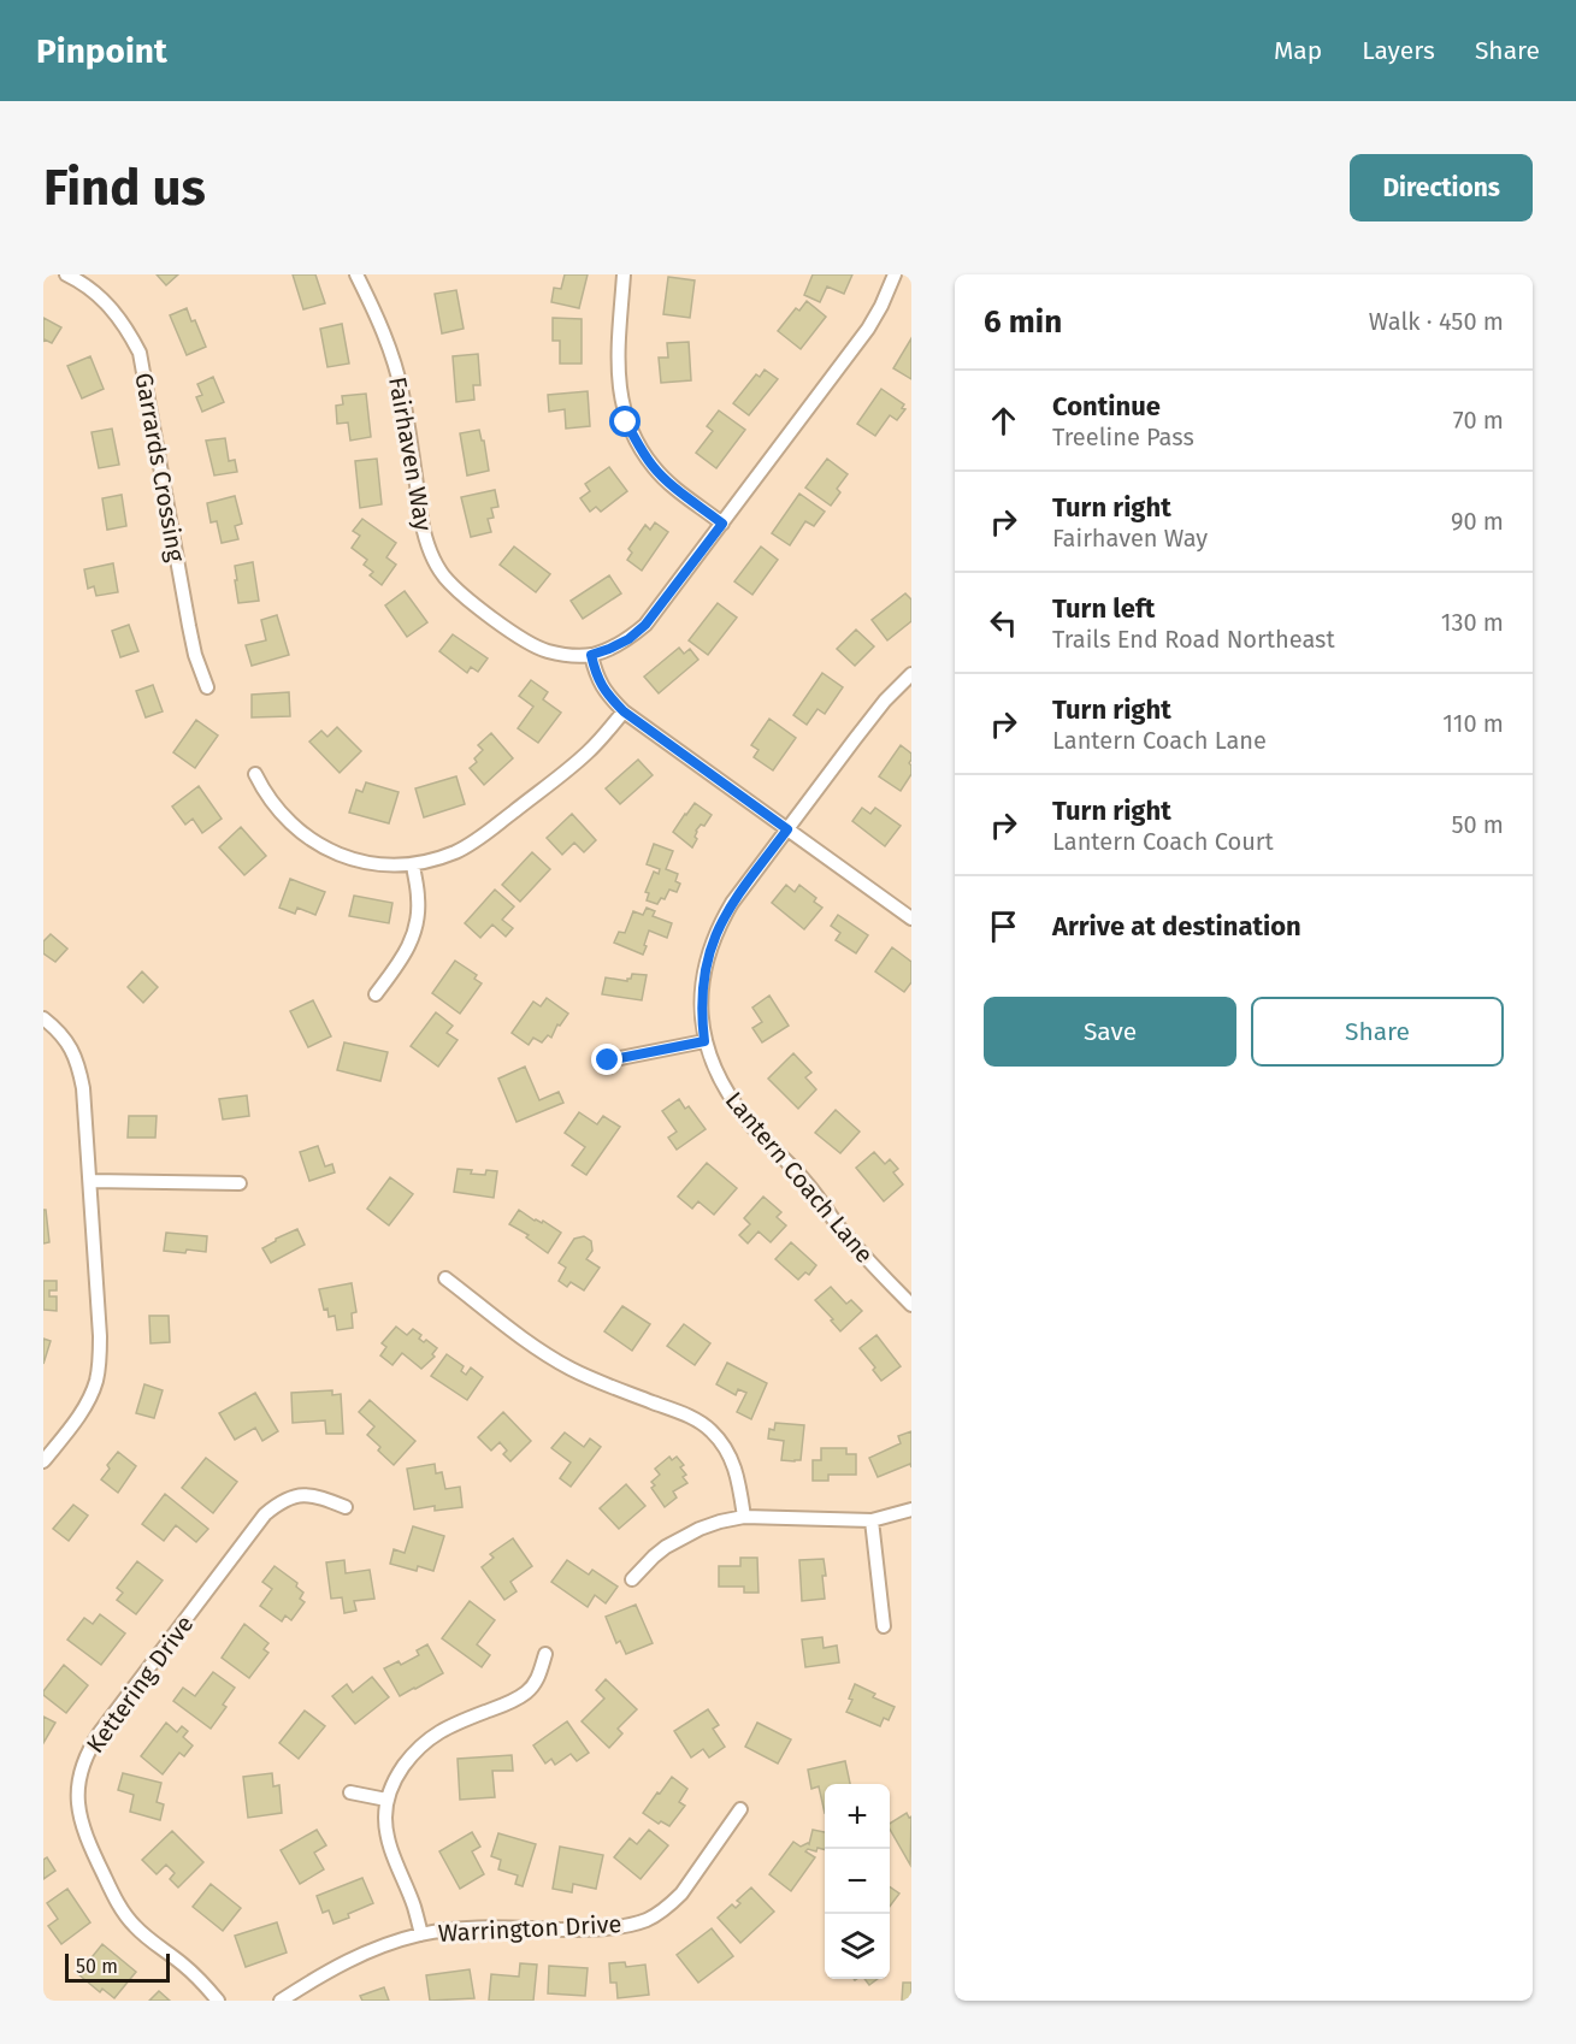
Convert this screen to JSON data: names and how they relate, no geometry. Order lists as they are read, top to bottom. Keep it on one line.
{"streets":{"street":["Fairhaven Way","Garrards Crossing","Lantern Coach Lane","Kettering Drive","Warrington Drive"]},"scale_bar":"50 m","page":{"header":"Pinpoint","nav":["Map","Layers","Share"],"buttons":["Directions",["Save","Share"]],"title":"Find us","heading":["6 min","Walk · 450 m"],"list":[["Continue","Treeline Pass","70 m"],["Turn right","Fairhaven Way","90 m"],["Turn left","Trails End Road Northeast","130 m"],["Turn right","Lantern Coach Lane","110 m"],["Turn right","Lantern Coach Court","50 m"],"Arrive at destination"],"map_buttons":["+","−"],"scale":"50 m"}}
